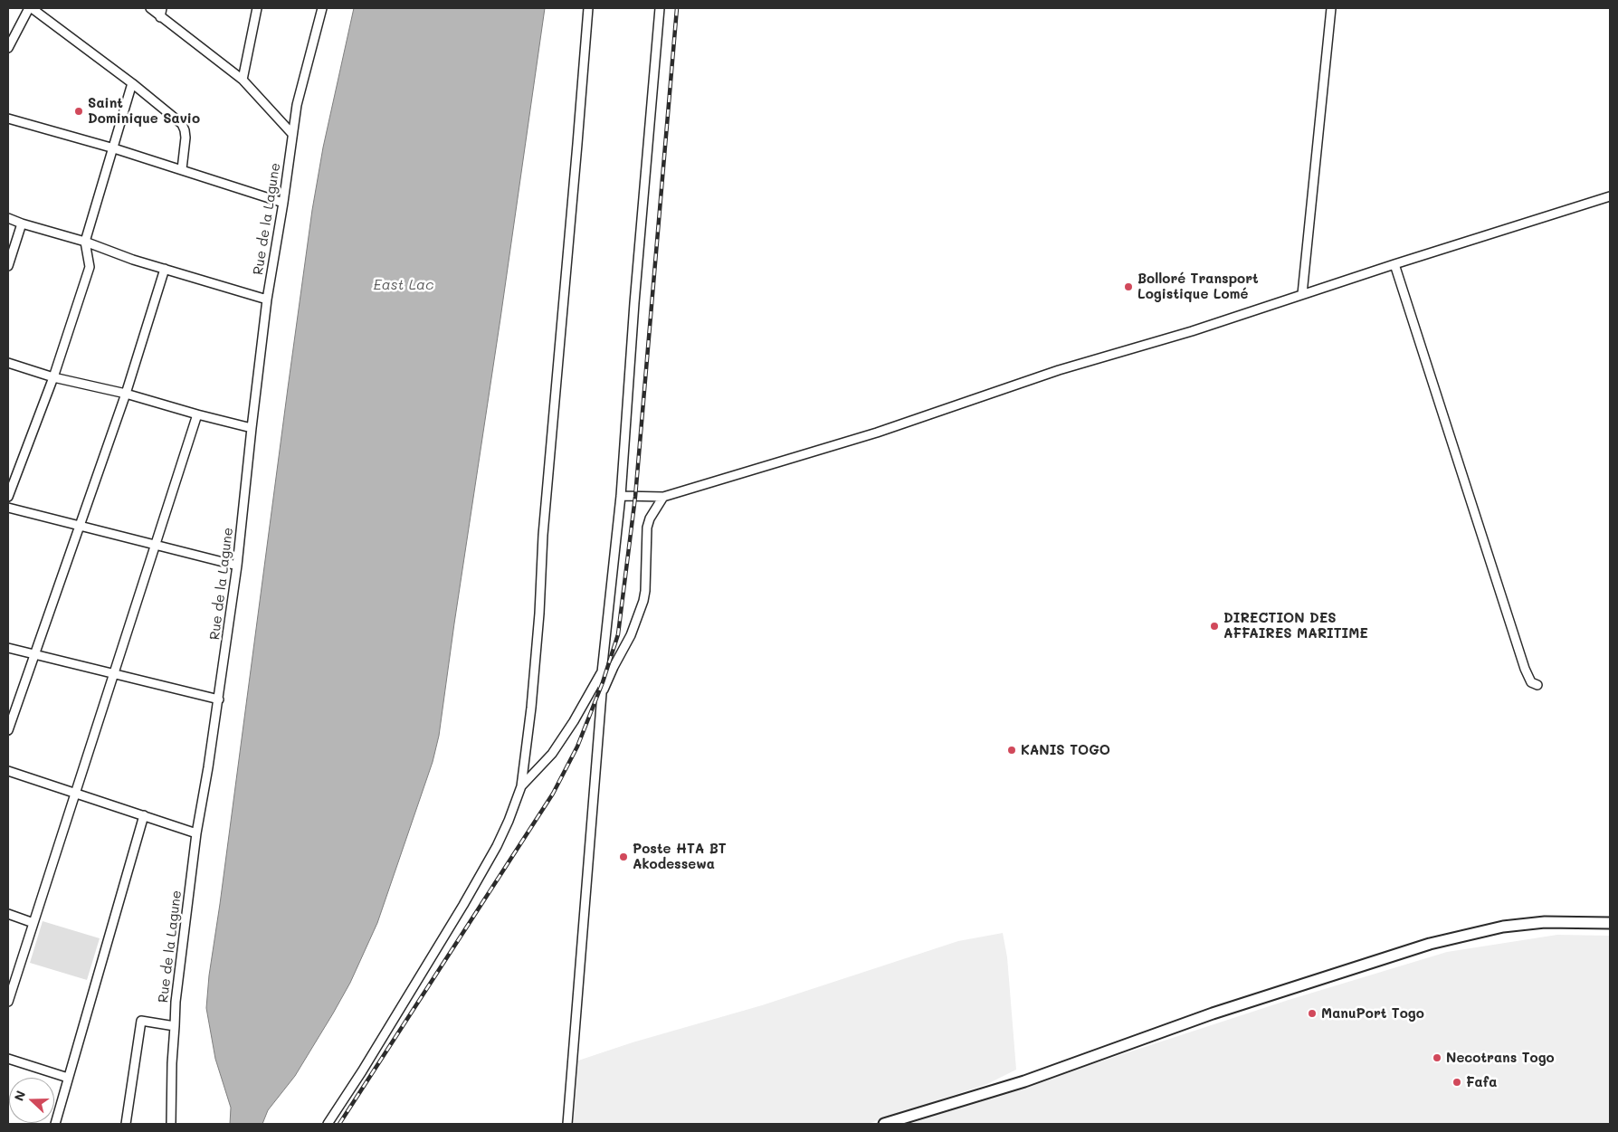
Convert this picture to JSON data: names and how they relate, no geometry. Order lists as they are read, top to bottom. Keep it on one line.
{"streets":{"street":["Rue de la Lagune"]},"water":["East Lac"],"places":["Saint Dominique Savio","Bolloré Transport Logistique Lomé","DIRECTION DES AFFAIRES MARITIME","KANIS TOGO","Poste HTA BT Akodessewa","ManuPort Togo","Necotrans Togo","Fafa"],"north":"left"}
